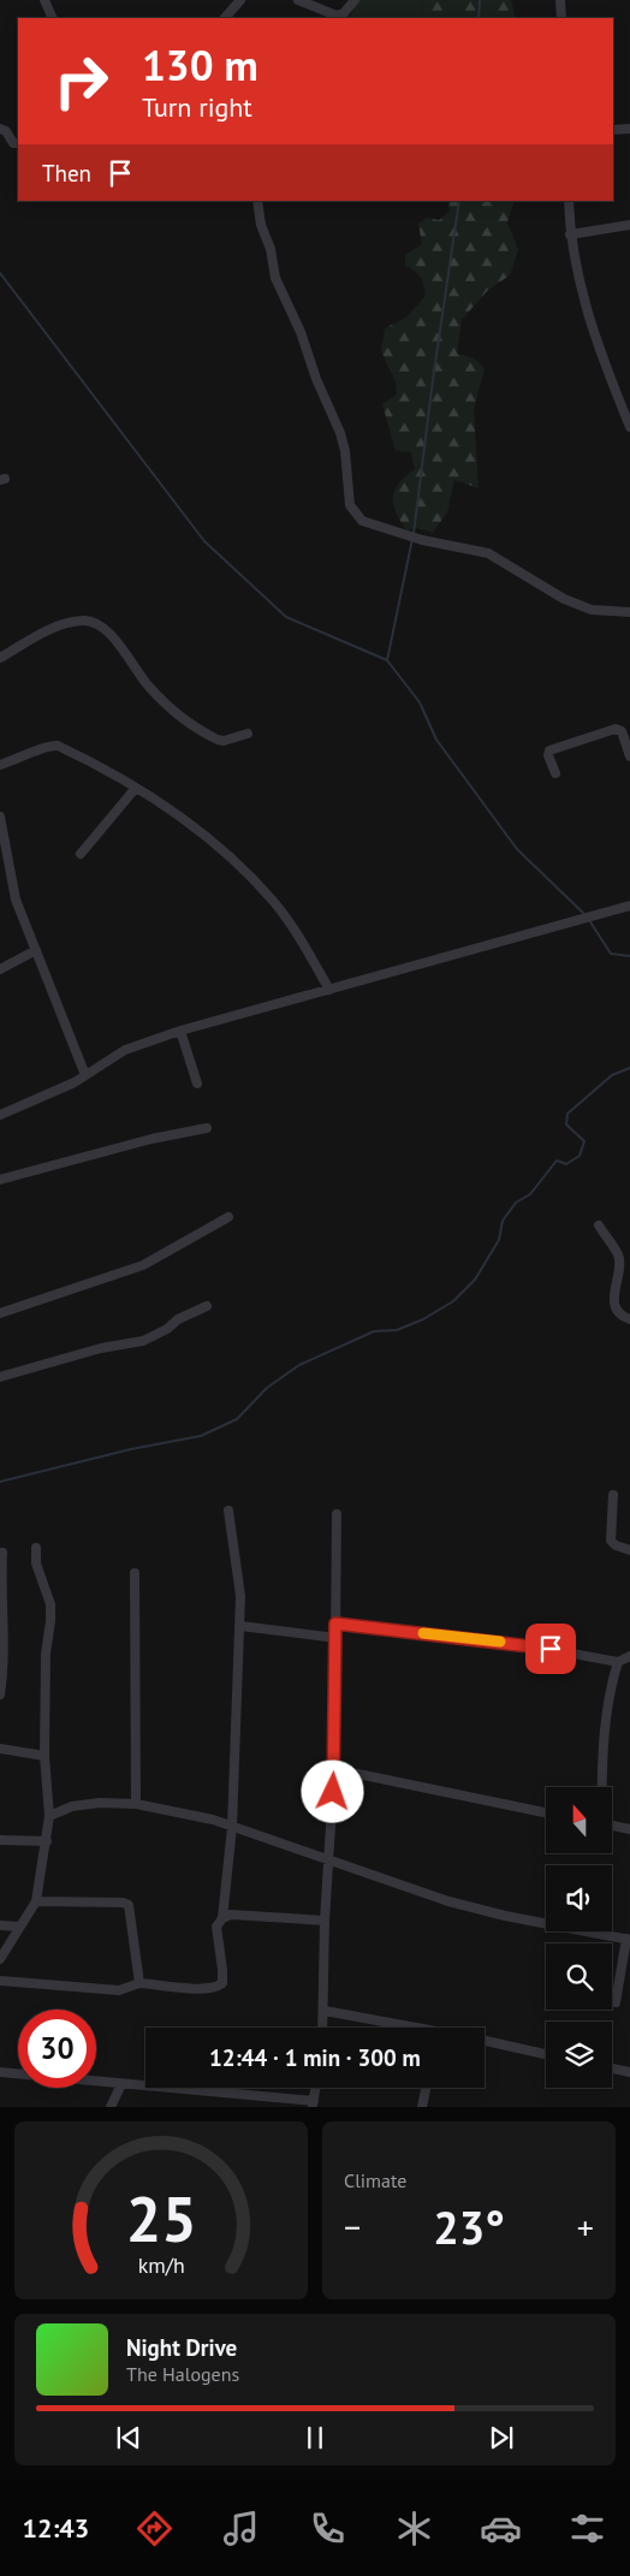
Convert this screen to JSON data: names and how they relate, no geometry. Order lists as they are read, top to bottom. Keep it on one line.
{"north":"top","page":{"turn":["130 m","Turn right"],"then":"Then","limit":"30","trip":"12:44 · 1 min · 300 m","tile":"Climate","heat":["−","23°","+"],"song":["Night Drive","The Halogens"],"tabs":"12:43","gauge":["25","km/h"]}}
